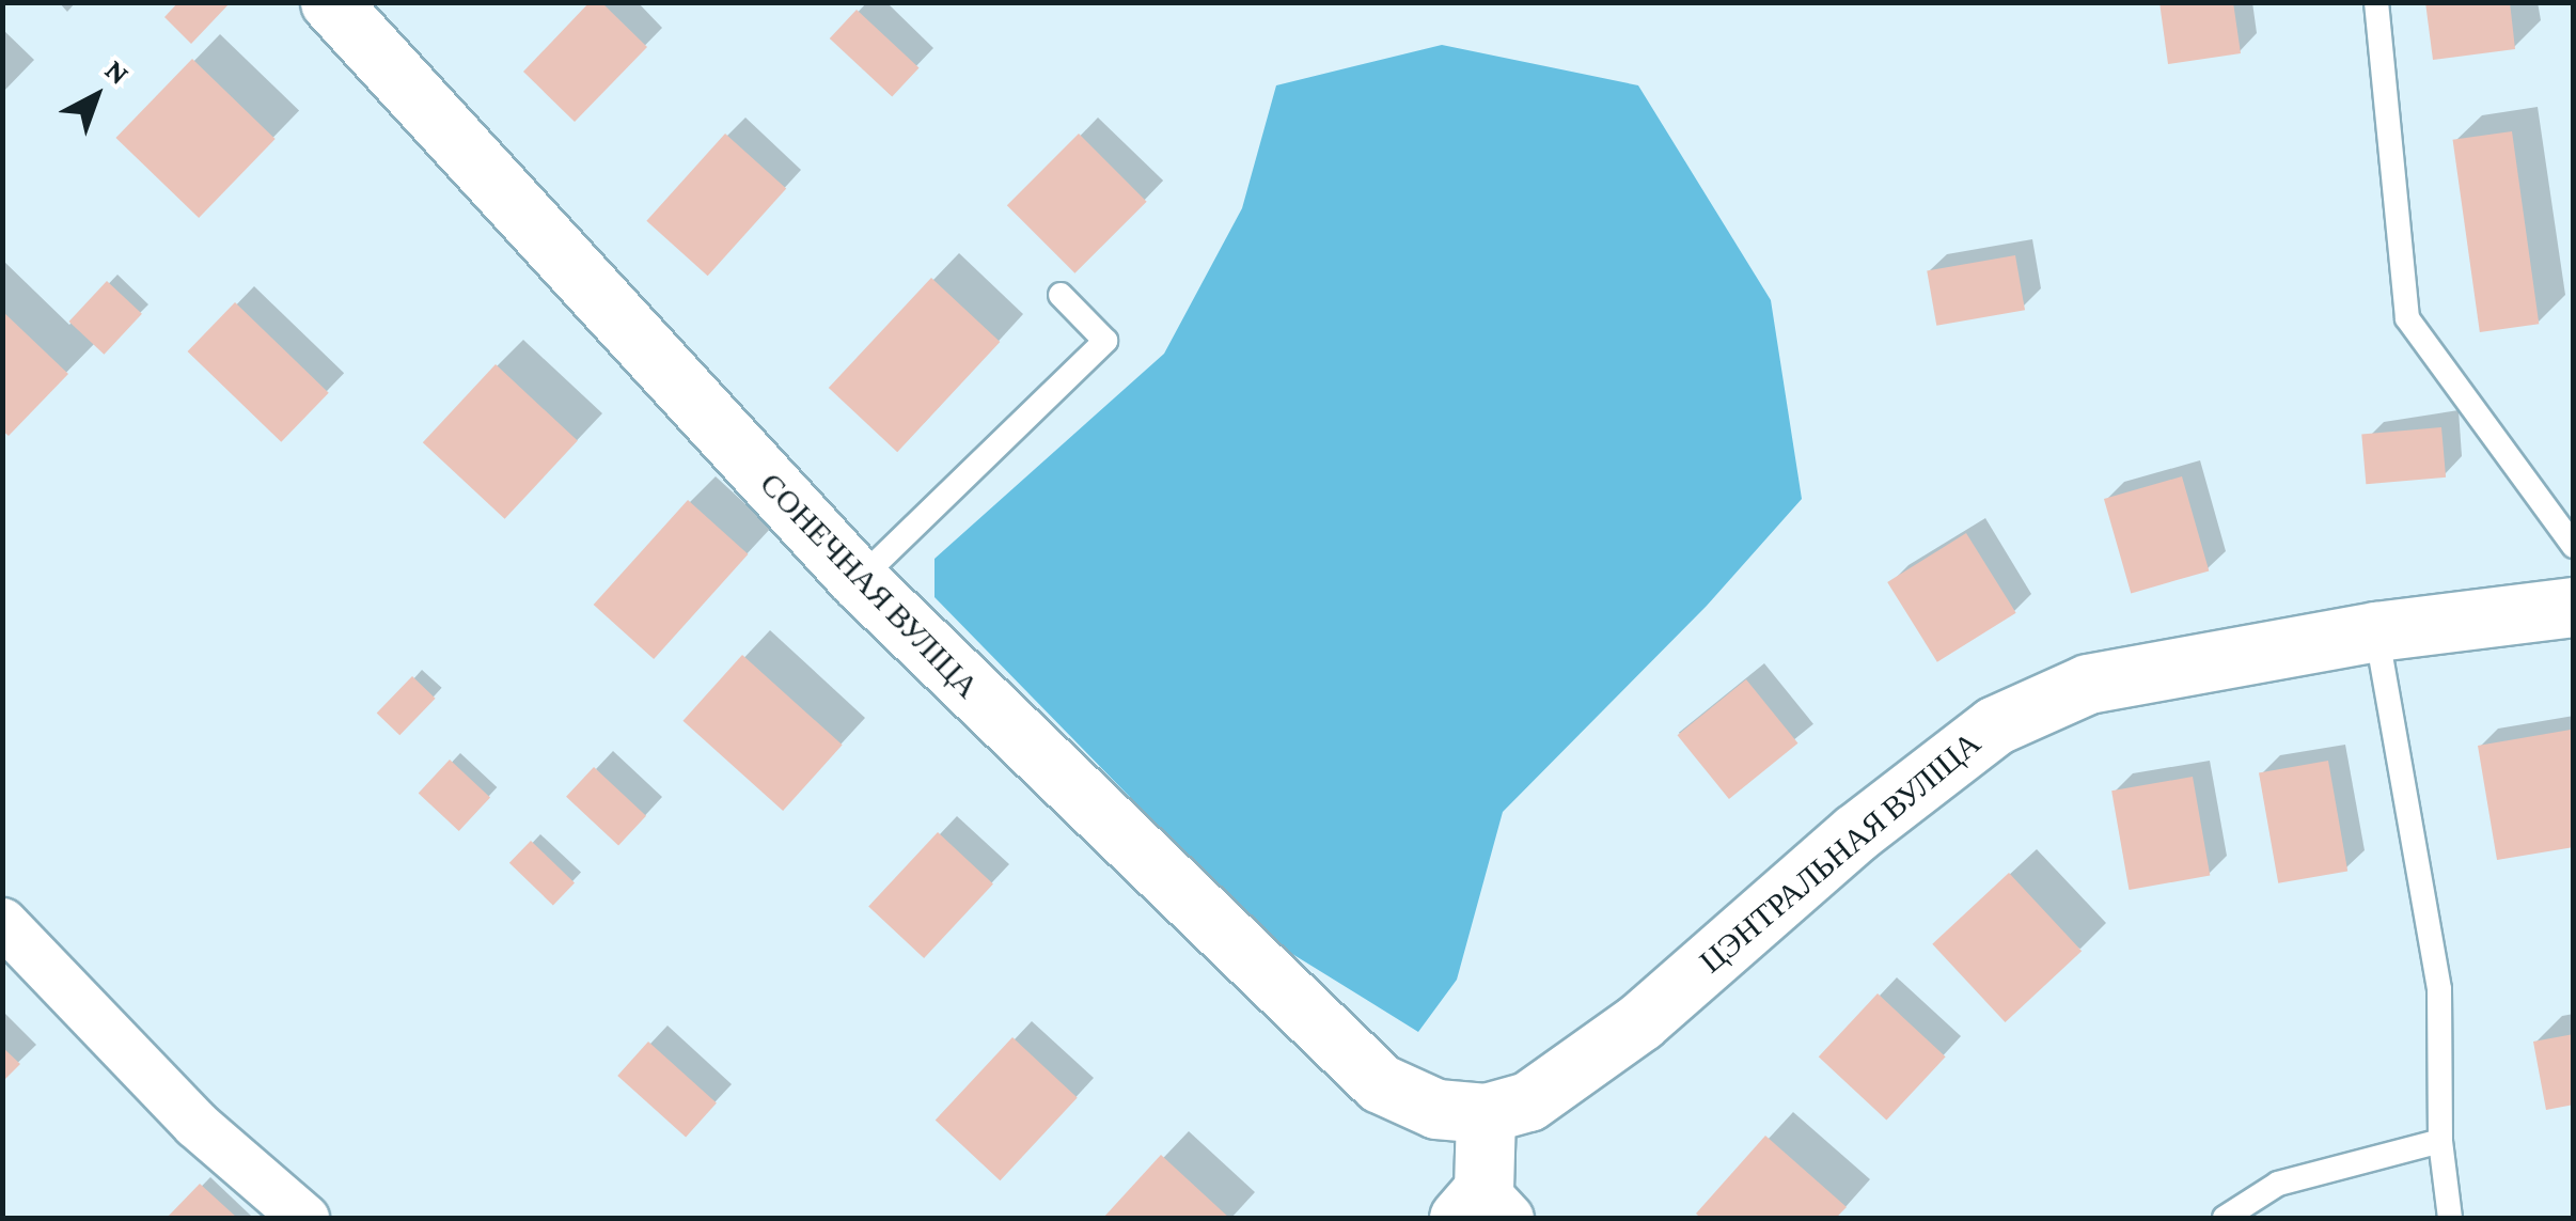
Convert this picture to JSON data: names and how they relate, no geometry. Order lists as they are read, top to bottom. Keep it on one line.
{"streets":{"street":["СОНЕЧНАЯ ВУЛІЦА","ЦЭНТРАЛЬНАЯ ВУЛІЦА"]},"crossings":[["СОНЕЧНАЯ ВУЛІЦА","ЦЭНТРАЛЬНАЯ ВУЛІЦА"]],"north":"top right"}
